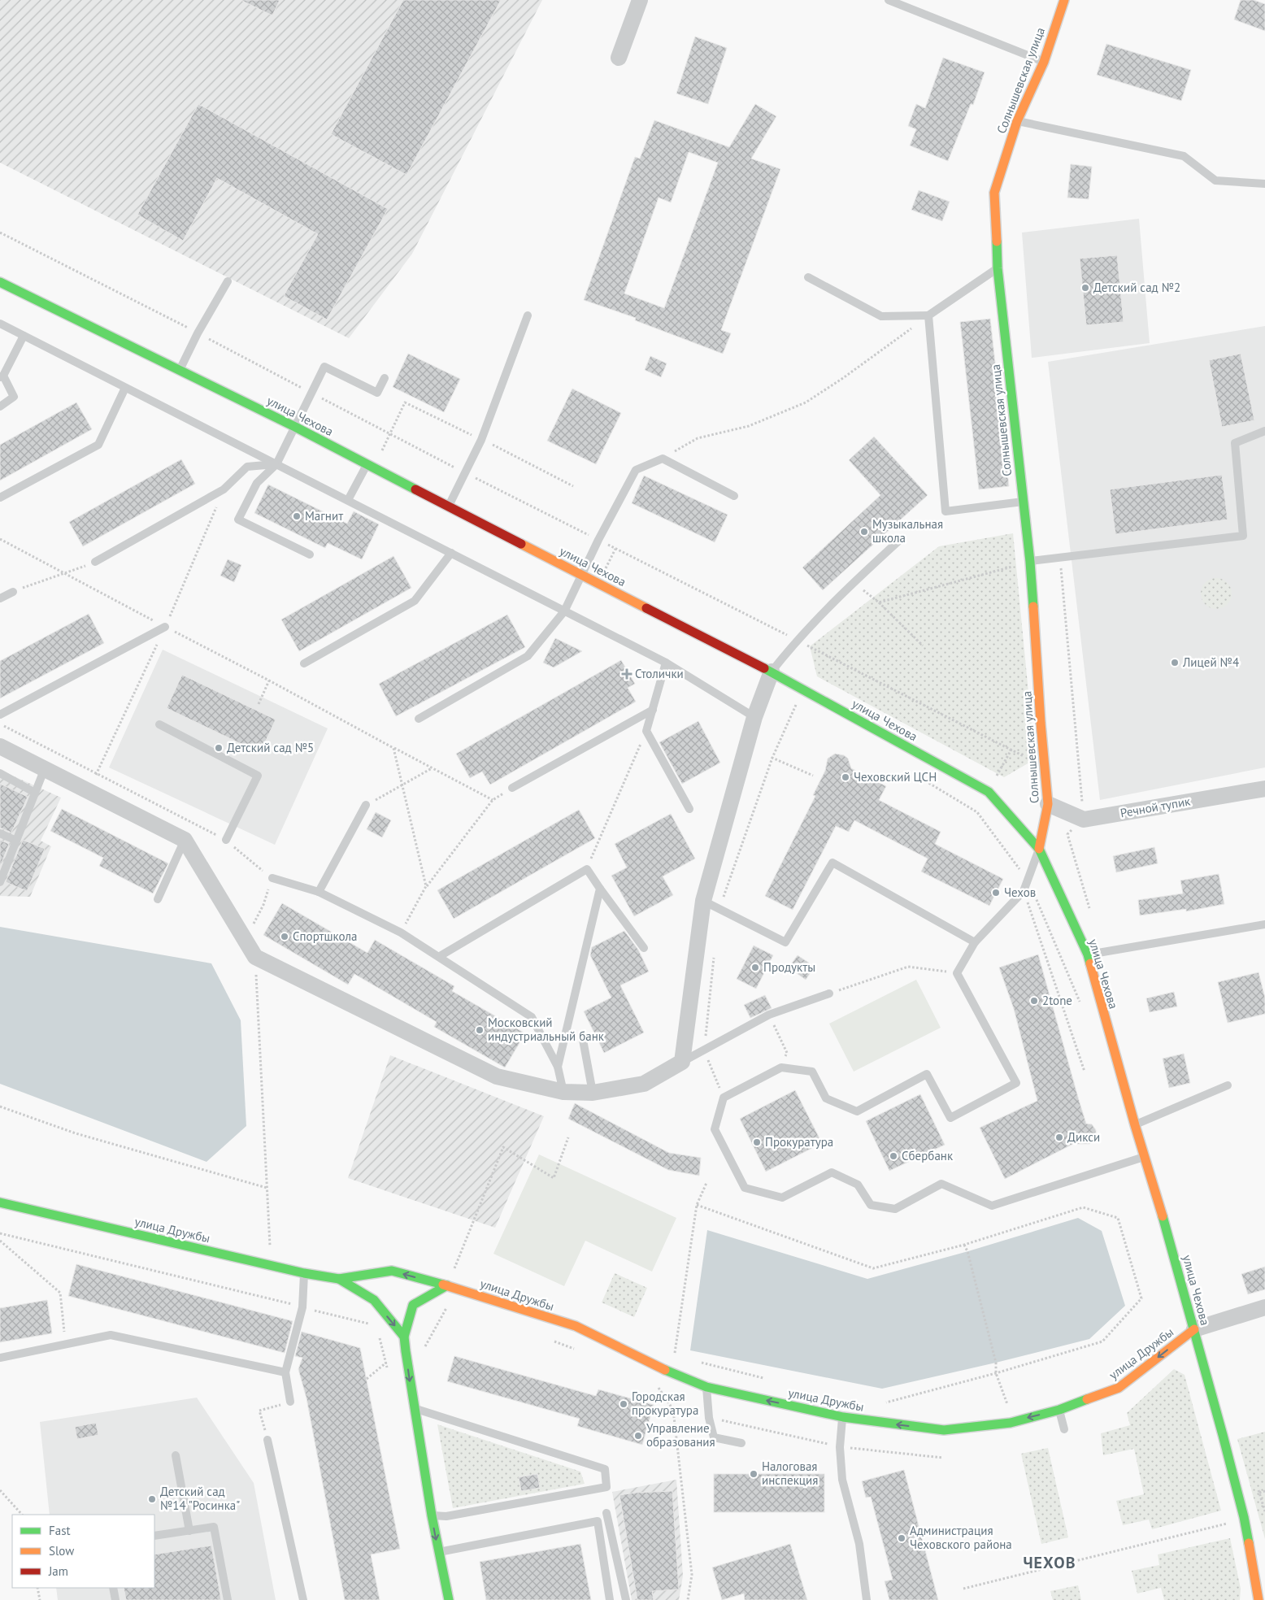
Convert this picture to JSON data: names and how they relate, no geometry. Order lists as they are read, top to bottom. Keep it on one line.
{"streets":{"street":["Солнышевская улица","улица Чехова","Речной тупик","улица Дружбы"]},"crossings":[["Солнышевская улица","улица Чехова"],["улица Чехова","улица Дружбы"]],"districts":["ЧЕХОВ"],"places":{"other":["Детский сад №2","Магнит","Музыкальная школа","Лицей №4","Детский сад №5","Чеховский ЦСН","Чехов","Спортшкола","Продукты","2tone","Московский индустриальный банк","Дикси","Прокуратура","Сбербанк","Городская прокуратура","Управление образования","Налоговая инспекция","Детский сад №14 \"Росинка\"","Администрация Чеховского района"],"health":["Столички"]},"legend":["Fast","Slow","Jam"]}
